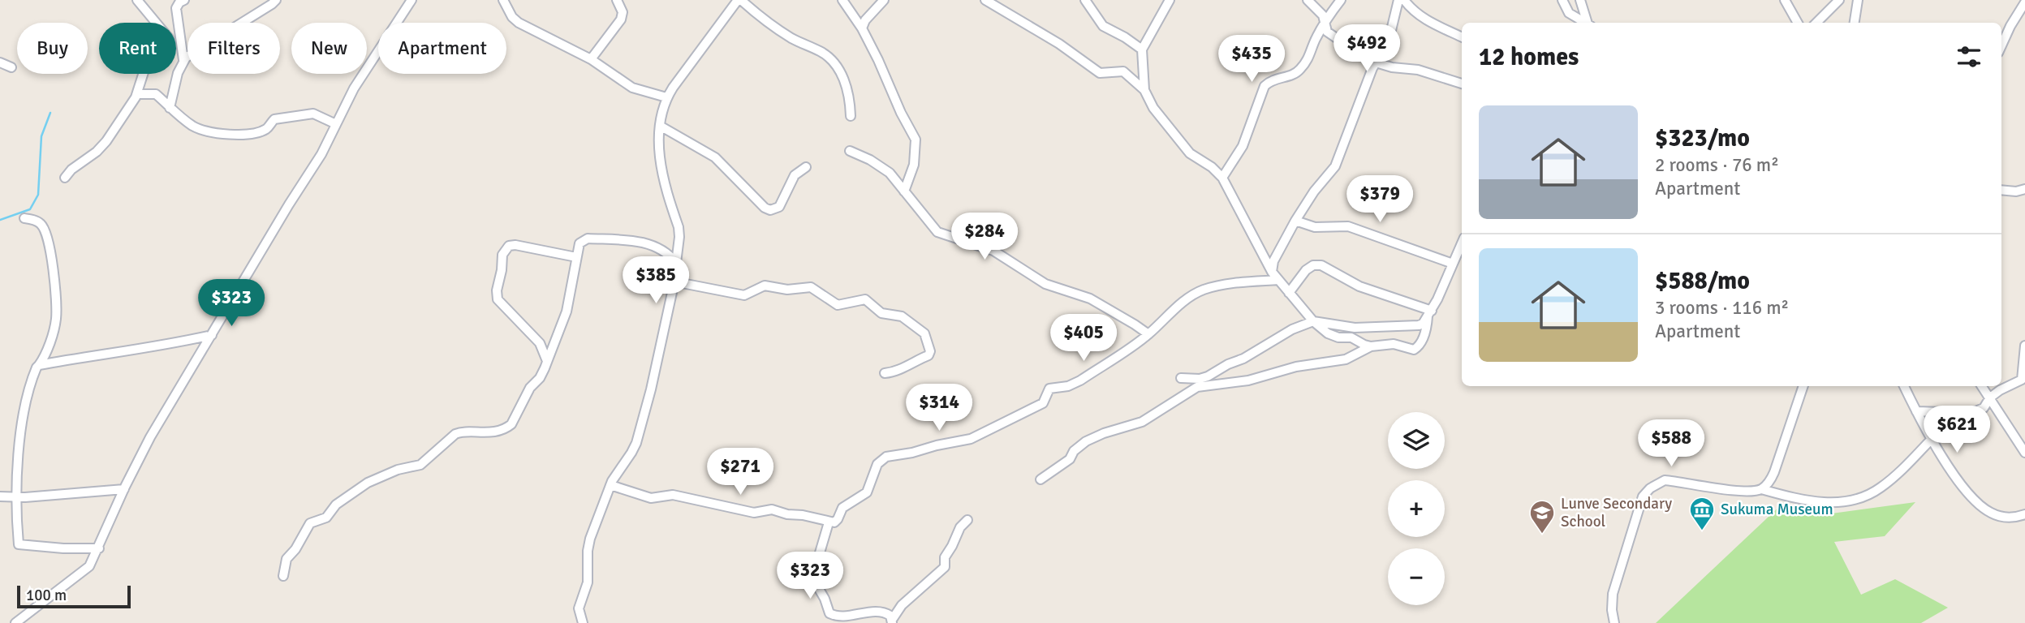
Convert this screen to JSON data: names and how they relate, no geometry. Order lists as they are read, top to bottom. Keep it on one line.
{"places":{"museum":["Sukuma Museum"],"school or university":["Lunve Secondary School"]},"scale_bar":"100 m","page":{"chip":["Buy","Rent","Filters","New","Apartment"],"heading":"12 homes","price":["$492","$435","$379","$284","$385","$323","$405","$314","$621","$588","$271","$323"],"list":[{"name":"$323/mo","note":"2 rooms · 76 m² · Apartment"},{"name":"$588/mo","note":"3 rooms · 116 m² · Apartment"}],"map_buttons":["+","−"],"scale":"100 m"}}
